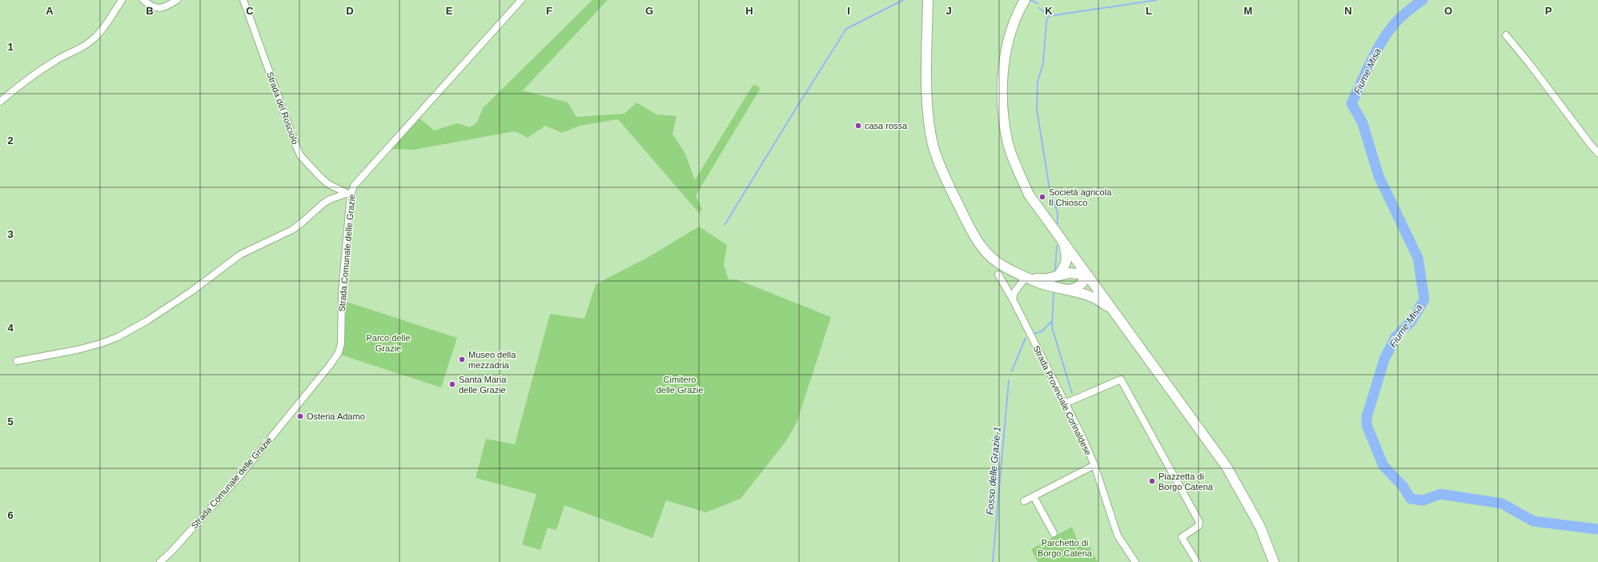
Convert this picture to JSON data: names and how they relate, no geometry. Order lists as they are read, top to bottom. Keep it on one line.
{"streets":{"street":["Strada del Rosciolo","Strada Comunale delle Grazie","Strada Provinciale Corinaldese"]},"crossings":[["Strada del Rosciolo","Strada Comunale delle Grazie"]],"water":["Fiume Misa","Fosso delle Grazie-1"],"parks":["Parco delle Grazie","Cimitero delle Grazie","Parchetto di Borgo Catena"],"places":["casa rossa","Società agricola Il Chiosco","Museo della mezzadria","Santa Maria delle Grazie","Osteria Adamo","Piazzetta di Borgo Catena"],"grid":{"columns":["A","B","C","D","E","F","G","H","I","J","K","L","M","N","O","P"],"rows":["1","2","3","4","5","6"]}}
